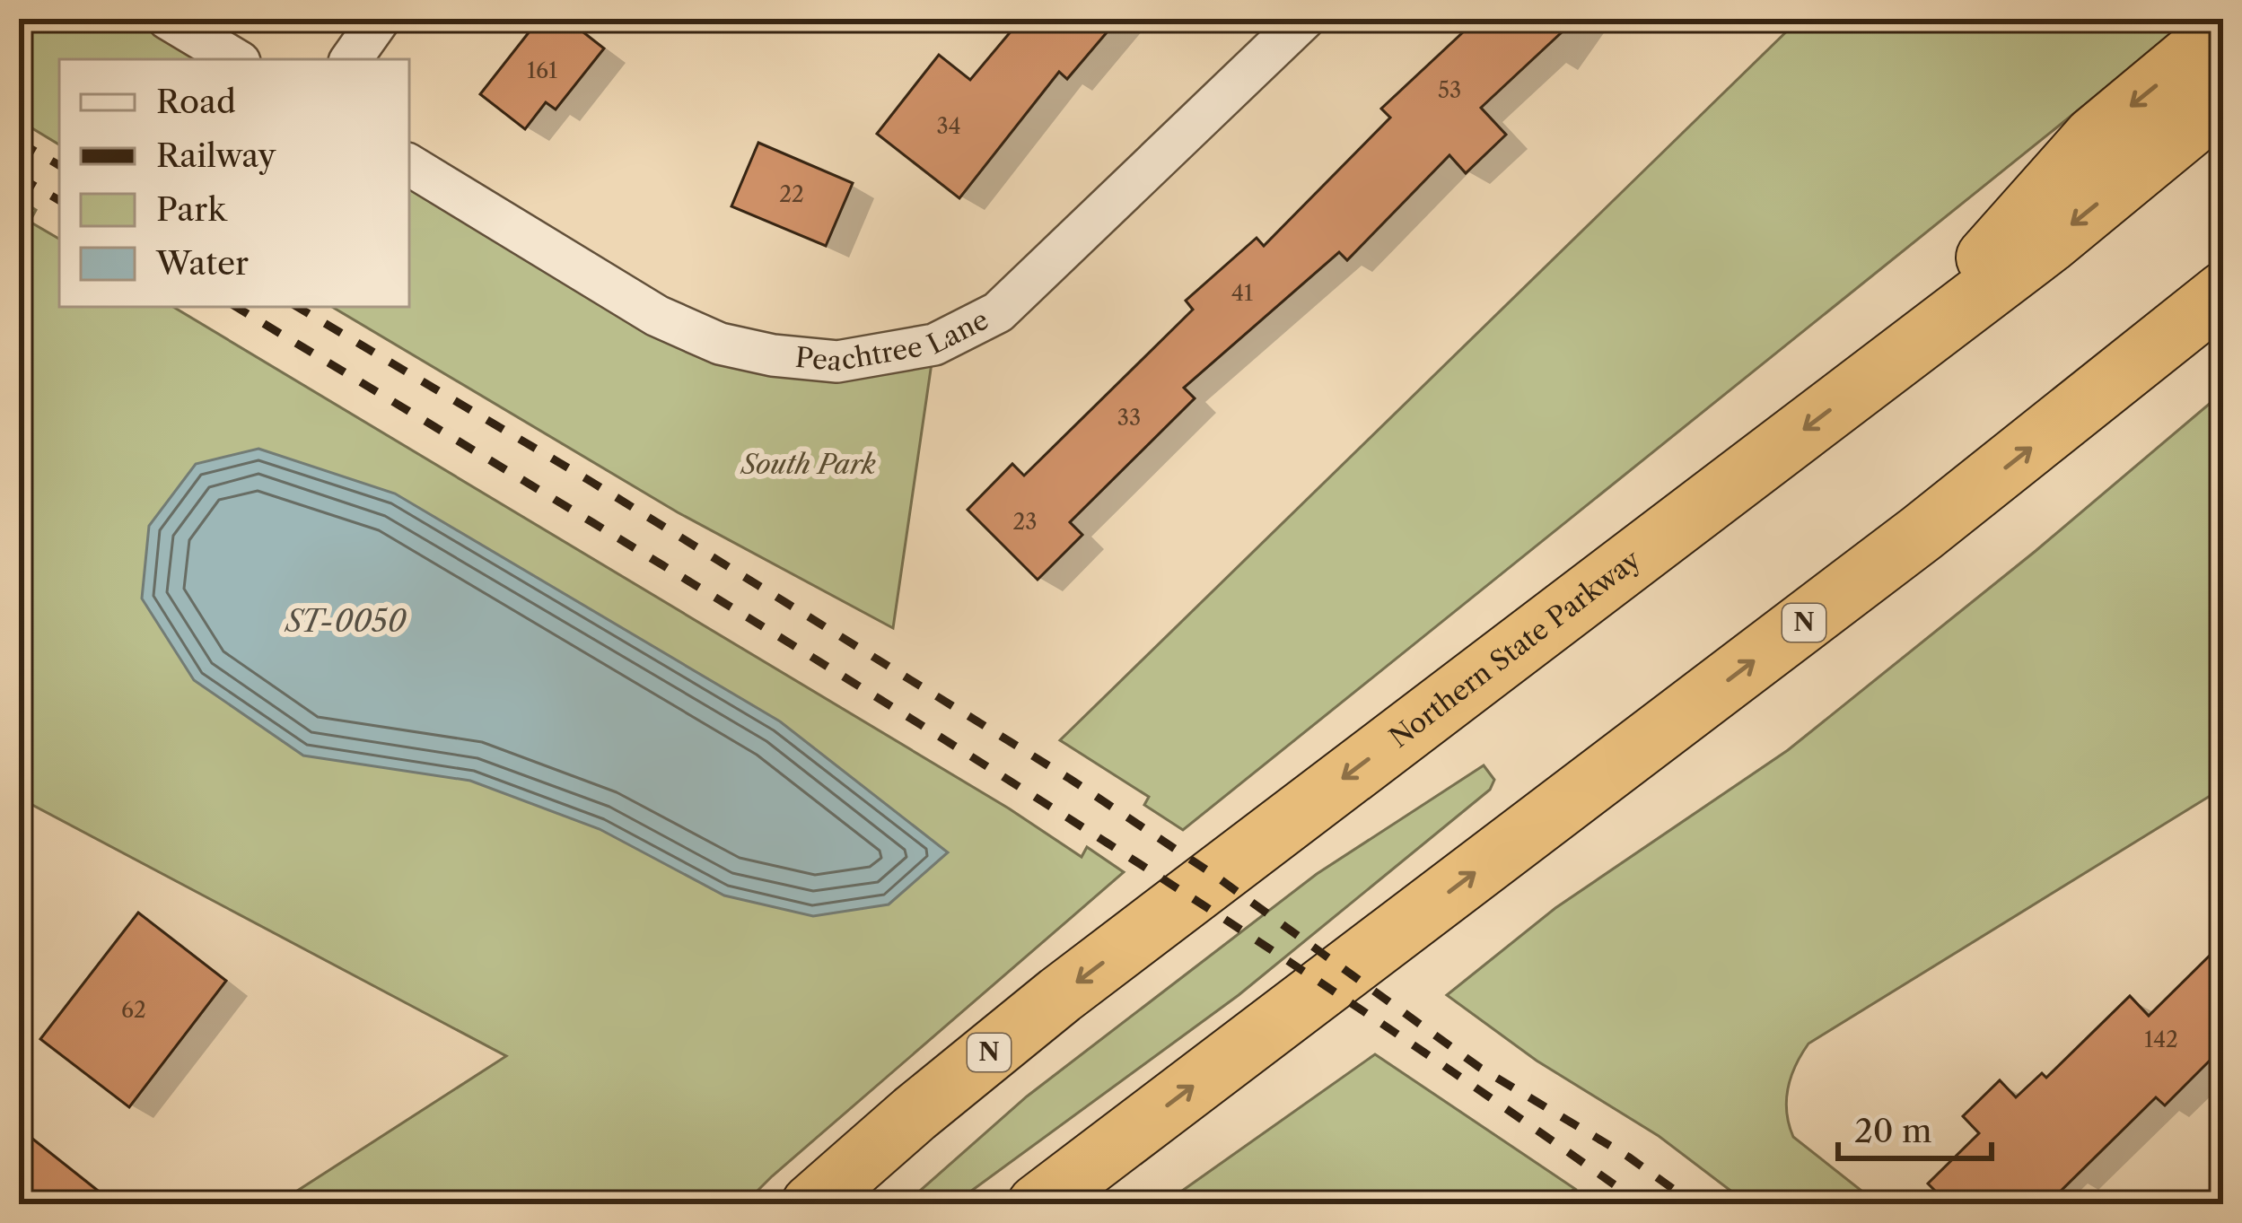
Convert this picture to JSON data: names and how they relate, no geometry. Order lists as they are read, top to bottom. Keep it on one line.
{"streets":{"highway":["N","Northern State Parkway"],"street":["Peachtree Lane"]},"water":["ST-0050"],"parks":["South Park"],"house_numbers":["161","53","34","22","41","33","23","62","142"],"legend":["Road","Railway","Park","Water"],"scale_bar":"20 m"}
